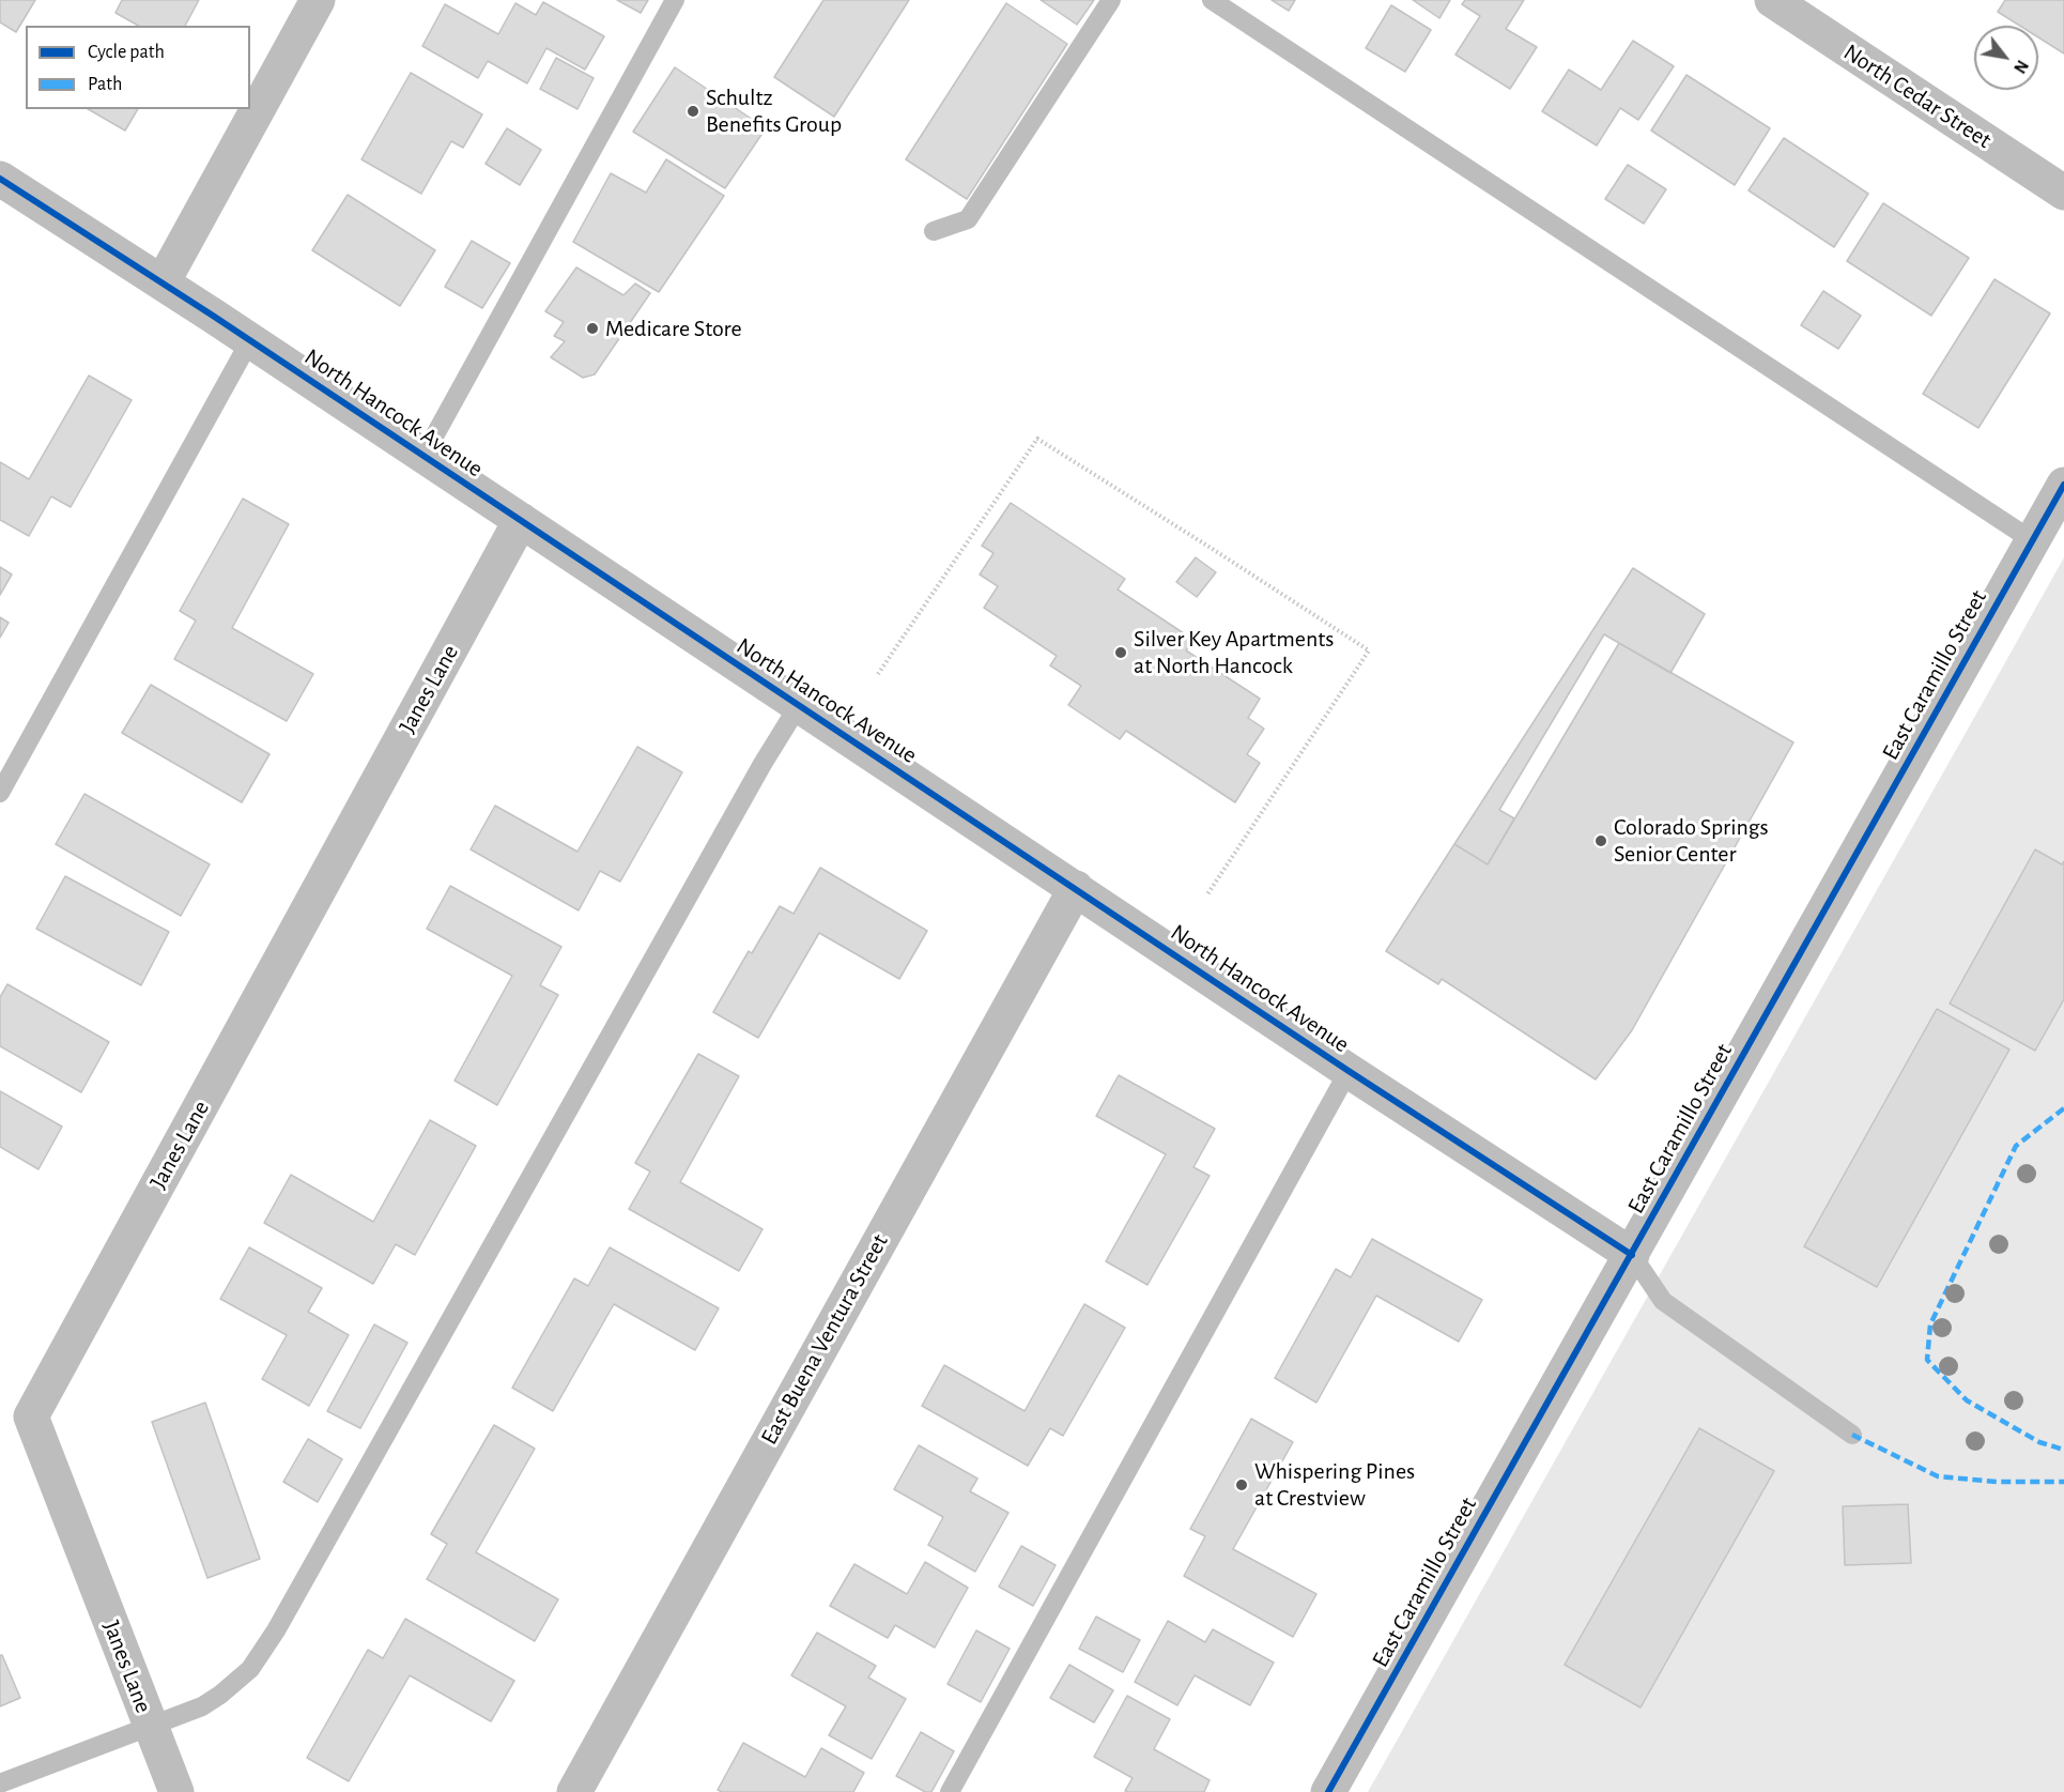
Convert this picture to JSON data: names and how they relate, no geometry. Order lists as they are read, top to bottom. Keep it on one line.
{"streets":{"street":["North Cedar Street","North Hancock Avenue","East Caramillo Street","Janes Lane","East Buena Ventura Street"]},"crossings":[["North Hancock Avenue","East Caramillo Street"],["North Hancock Avenue","Janes Lane"],["North Hancock Avenue","East Buena Ventura Street"]],"places":["Schultz Benefits Group","Medicare Store","Silver Key Apartments at North Hancock","Colorado Springs Senior Center","Whispering Pines at Crestview"],"legend":["Cycle path","Path"],"north":"bottom right"}
